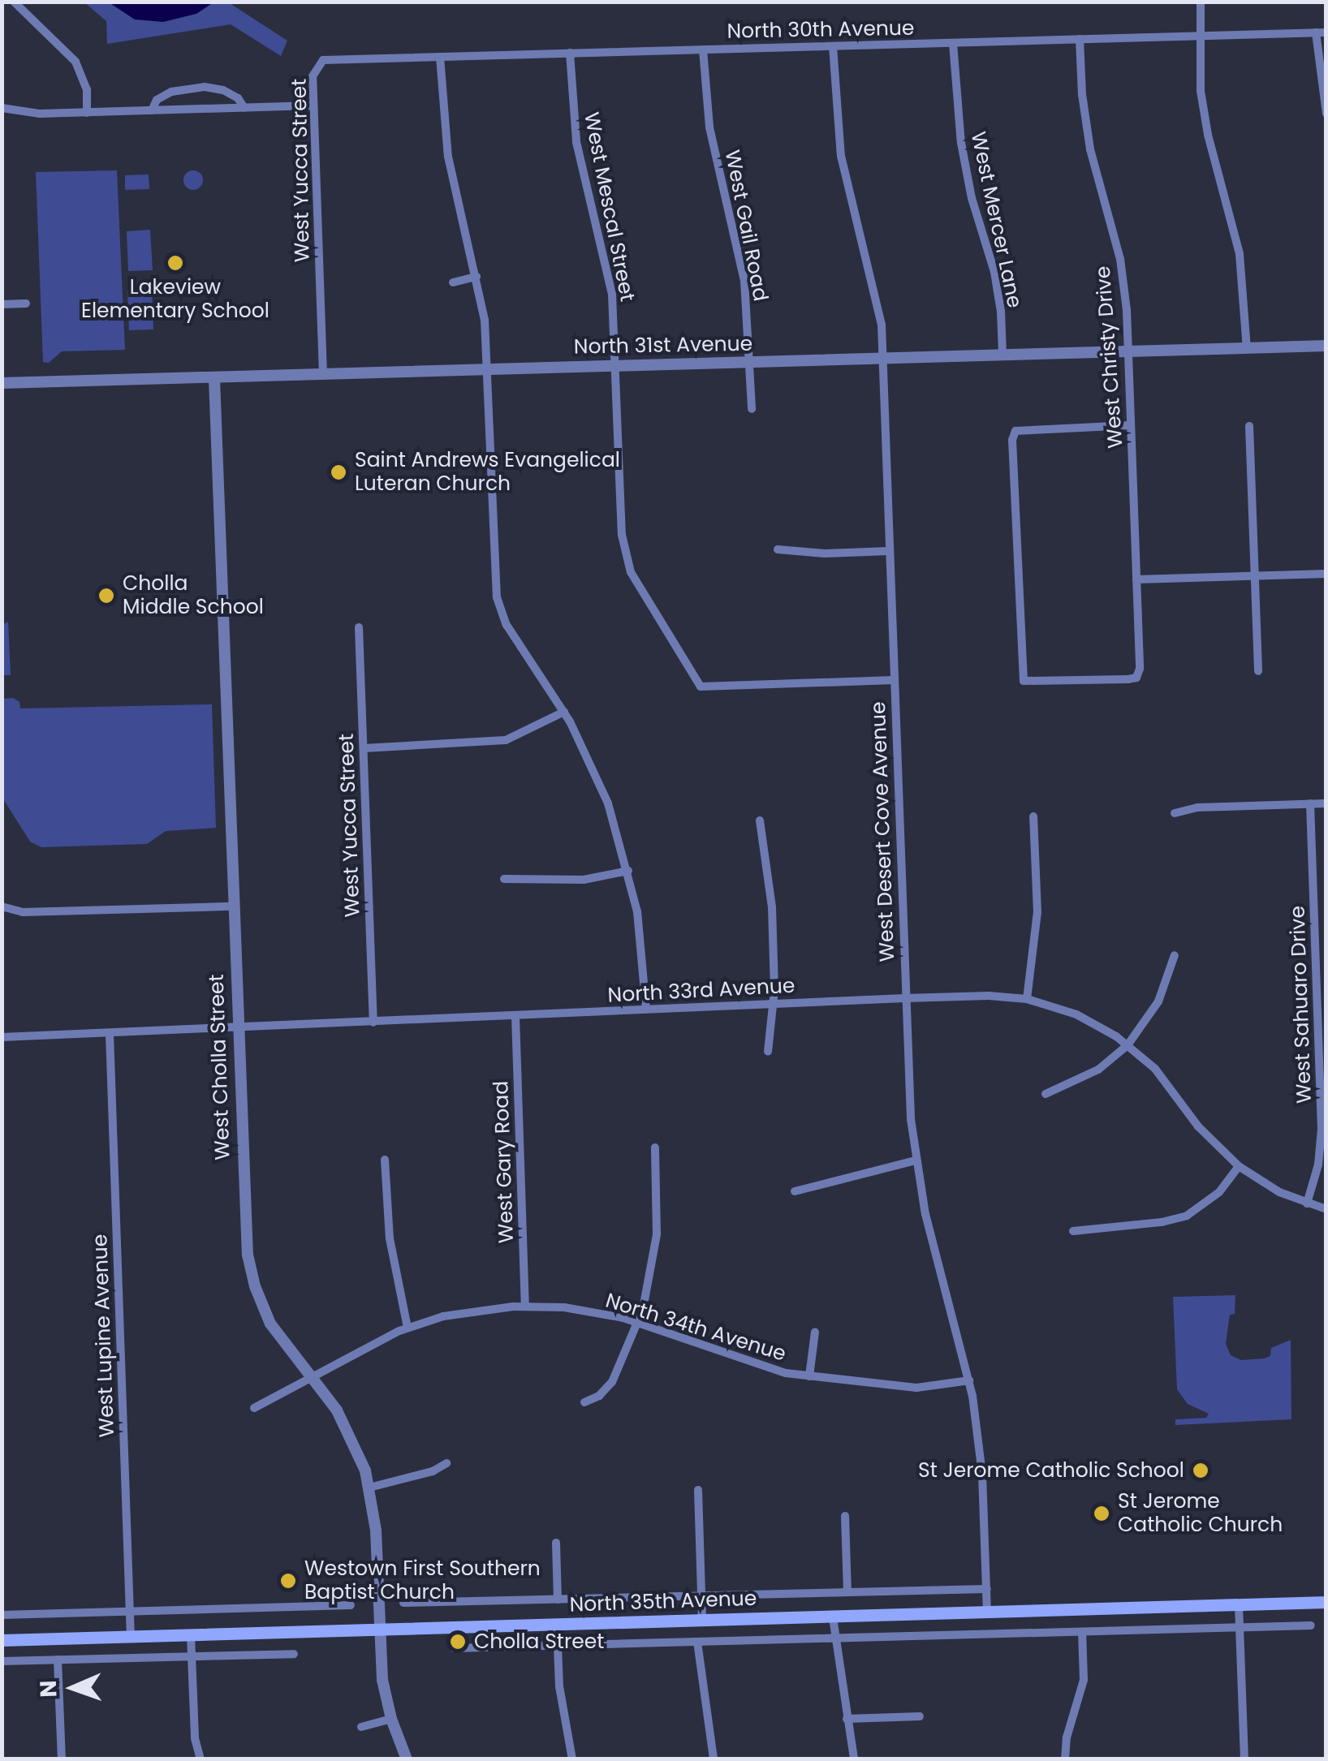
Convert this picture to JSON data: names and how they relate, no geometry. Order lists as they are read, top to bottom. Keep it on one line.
{"streets":{"main road":["North 35th Avenue"],"street":["North 30th Avenue","West Yucca Street","West Mescal Street","West Mercer Lane","West Gail Road","North 31st Avenue","West Christy Drive","West Desert Cove Avenue","North 33rd Avenue","West Sahuaro Drive","West Cholla Street","West Gary Road","North 34th Avenue","West Lupine Avenue"]},"crossings":[["North 30th Avenue","West Yucca Street"],["North 30th Avenue","West Mescal Street"],["North 30th Avenue","West Mercer Lane"],["North 30th Avenue","West Gail Road"],["North 30th Avenue","West Christy Drive"],["North 30th Avenue","West Desert Cove Avenue"],["West Yucca Street","North 31st Avenue"],["West Yucca Street","North 33rd Avenue"],["West Mescal Street","North 31st Avenue"],["West Mescal Street","West Desert Cove Avenue"],["West Mercer Lane","North 31st Avenue"],["West Gail Road","North 31st Avenue"],["North 31st Avenue","West Christy Drive"],["North 31st Avenue","West Desert Cove Avenue"],["North 31st Avenue","West Cholla Street"],["West Desert Cove Avenue","North 33rd Avenue"],["West Desert Cove Avenue","North 34th Avenue"],["West Desert Cove Avenue","North 35th Avenue"],["North 33rd Avenue","West Sahuaro Drive"],["North 33rd Avenue","West Cholla Street"],["North 33rd Avenue","West Gary Road"],["North 33rd Avenue","West Lupine Avenue"],["West Cholla Street","North 34th Avenue"],["West Cholla Street","North 35th Avenue"],["West Gary Road","North 34th Avenue"],["West Lupine Avenue","North 35th Avenue"]],"places":["Lakeview Elementary School","Saint Andrews Evangelical Luteran Church","Cholla Middle School","St Jerome Catholic School","St Jerome Catholic Church","Westown First Southern Baptist Church","Cholla Street"],"north":"left"}
